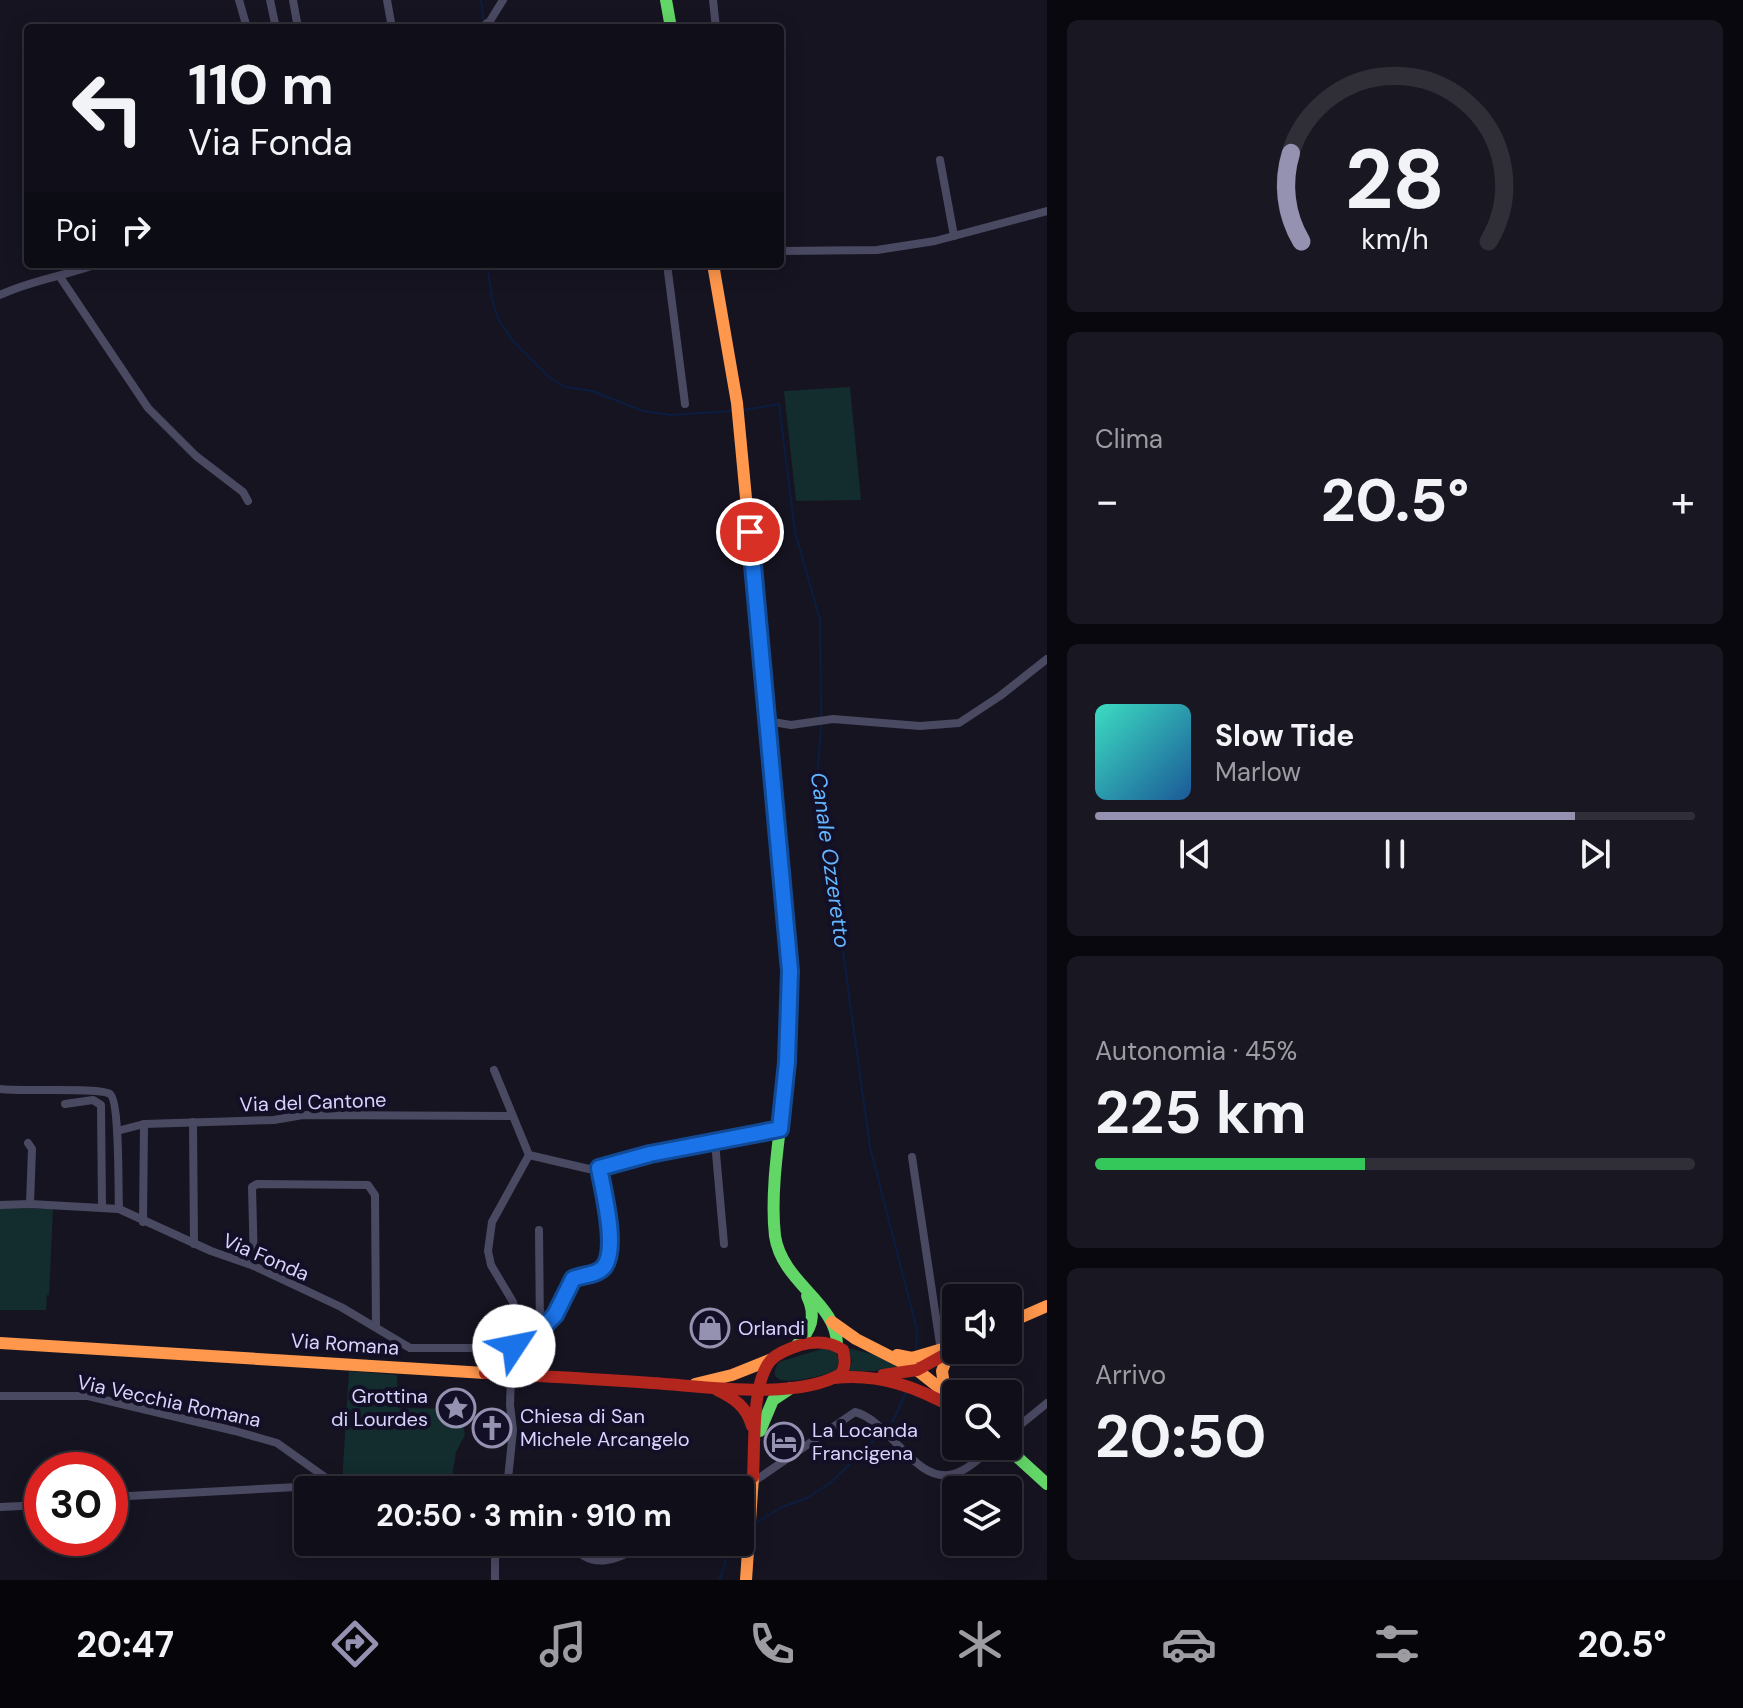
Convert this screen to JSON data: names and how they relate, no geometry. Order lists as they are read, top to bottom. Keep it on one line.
{"streets":{"main road":["Via Romana"],"street":["Via del Cantone","Via Fonda","Via Vecchia Romana"]},"water":["Canale Ozzeretto"],"places":{"shop":["Orlandi"],"place":["Grottina di Lourdes"],"church":["Chiesa di San Michele Arcangelo"],"hotel":["La Locanda Francigena"]},"page":{"turn":["110 m","Via Fonda"],"then":"Poi","tile":["Clima",["Autonomia · 45%","225 km"],["Arrivo","20:50"]],"heat":["−","20.5°","+"],"song":["Slow Tide","Marlow"],"limit":"30","trip":"20:50 · 3 min · 910 m","tabs":["20:47","20.5°"],"gauge":["28","km/h"]}}
